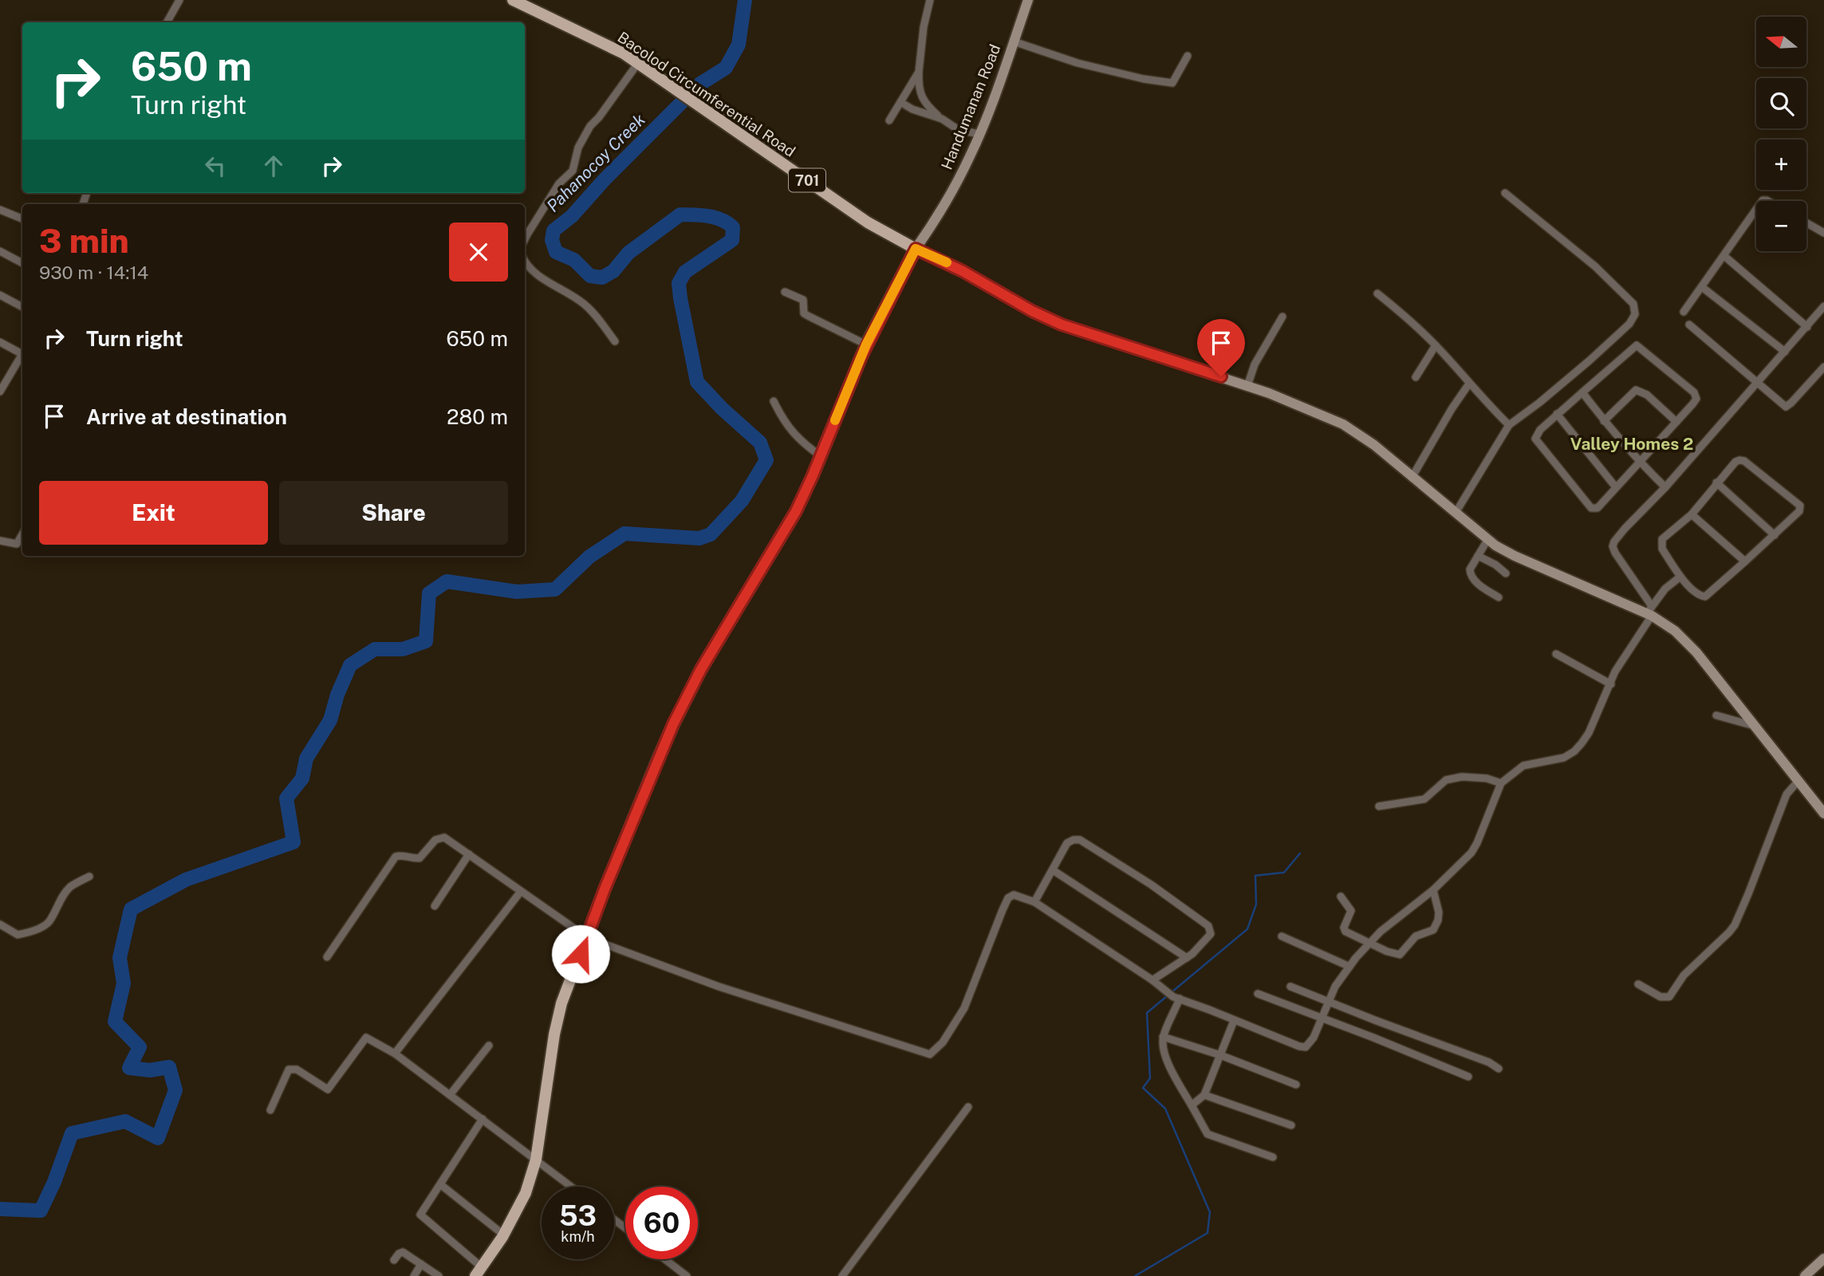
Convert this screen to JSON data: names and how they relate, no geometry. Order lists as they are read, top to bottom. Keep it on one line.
{"streets":{"main road":["Bacolod Circumferential Road","Handumanan Road","701"]},"crossings":[["Bacolod Circumferential Road","Handumanan Road"]],"districts":["Valley Homes 2"],"water":["Pahanocoy Creek"],"north":"left","page":{"map_buttons":["+","−"],"turn":["650 m","Turn right"],"heading":["3 min","930 m · 14:14"],"list":[{"name":"Turn right","value":"650 m"},{"name":"Arrive at destination","value":"280 m"}],"buttons":["Exit","Share"],"speed":"53 km/h","limit":"60"}}
